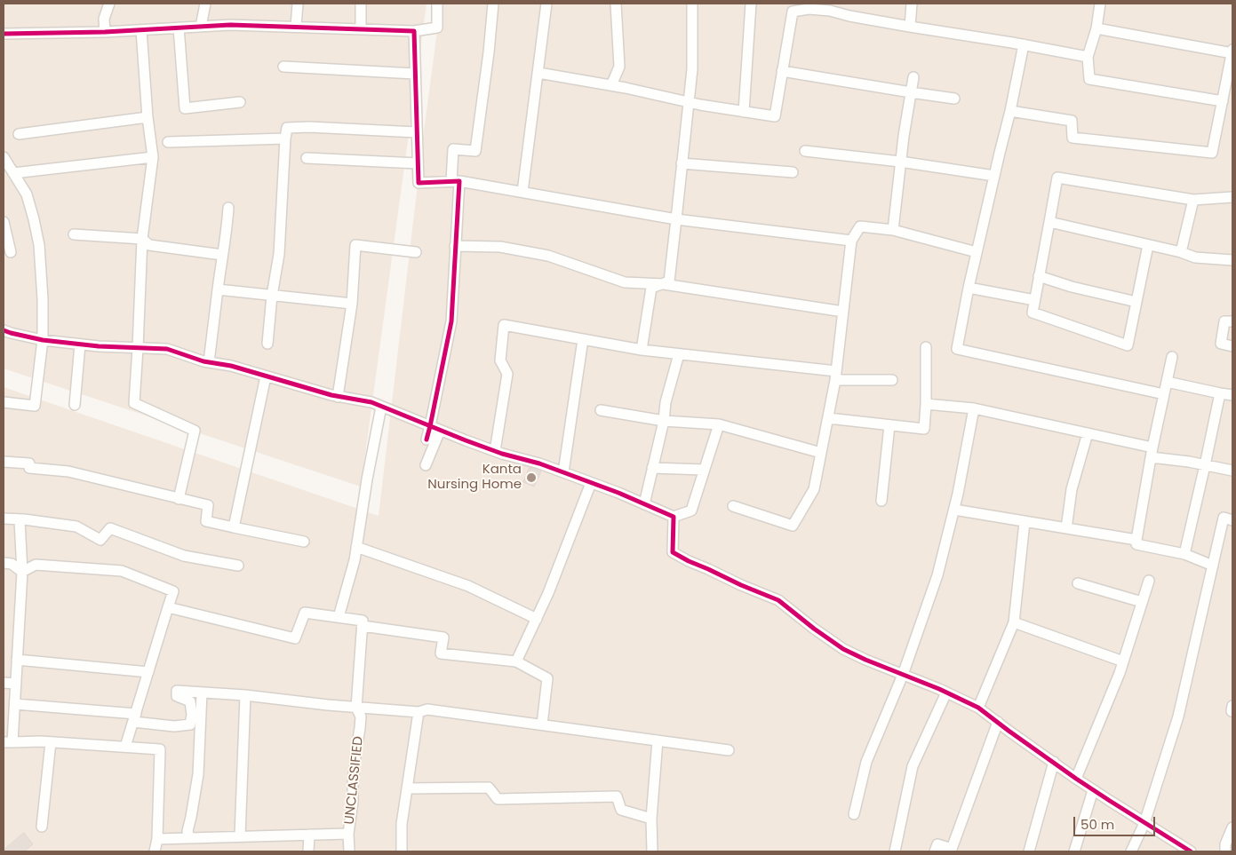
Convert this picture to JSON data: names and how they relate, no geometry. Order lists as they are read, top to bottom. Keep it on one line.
{"streets":{"street":["UNCLASSIFIED"]},"places":["Kanta Nursing Home"],"scale_bar":"50 m"}
